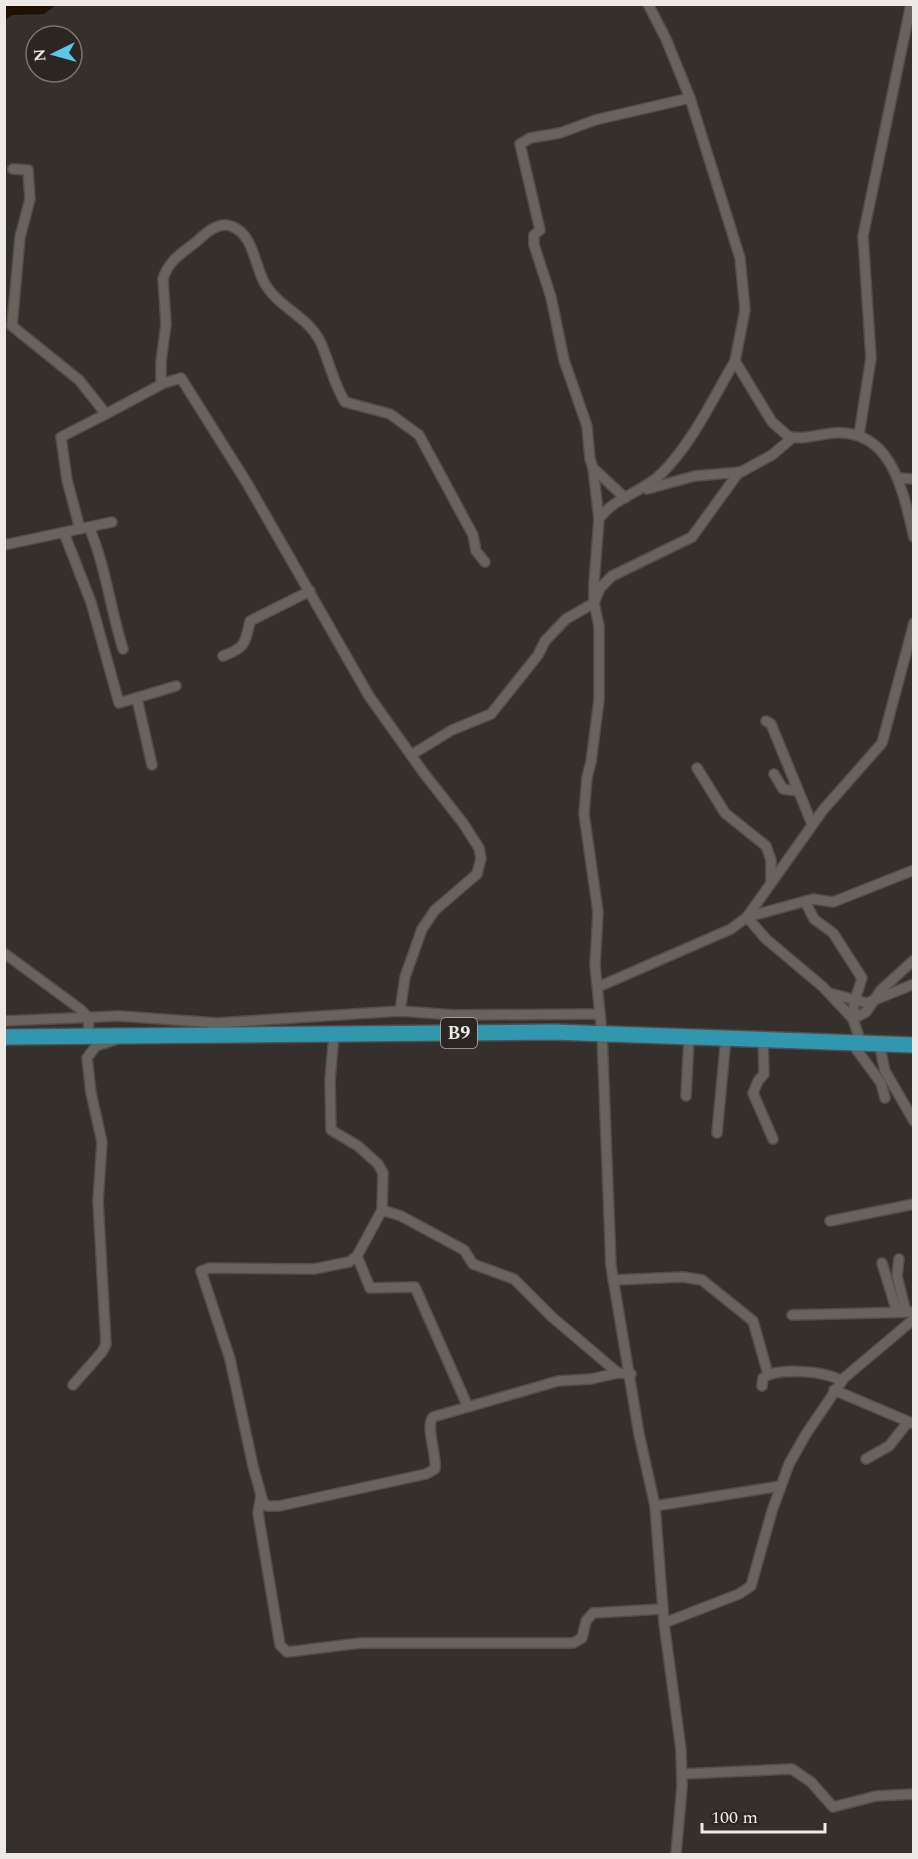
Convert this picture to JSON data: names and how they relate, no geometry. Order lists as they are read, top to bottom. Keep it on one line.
{"streets":{"highway":["B9"]},"scale_bar":"100 m","north":"left"}
